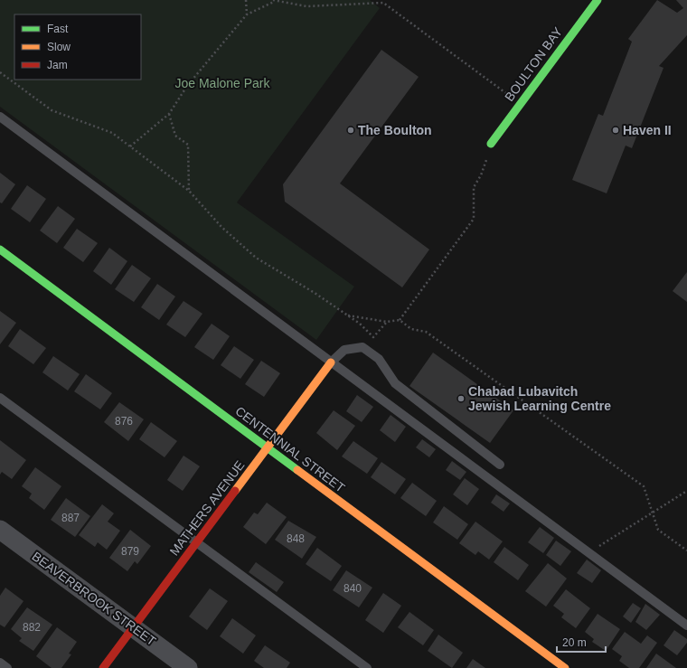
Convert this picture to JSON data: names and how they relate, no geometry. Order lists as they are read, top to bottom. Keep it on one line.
{"streets":{"street":["BOULTON BAY","CENTENNIAL STREET","MATHERS AVENUE","BEAVERBROOK STREET"]},"crossings":[["CENTENNIAL STREET","MATHERS AVENUE"],["MATHERS AVENUE","BEAVERBROOK STREET"]],"parks":["Joe Malone Park"],"places":["The Boulton","Haven II","Chabad Lubavitch Jewish Learning Centre"],"house_numbers":["876","887","848","879","840","882"],"legend":["Fast","Slow","Jam"],"scale_bar":"20 m"}
